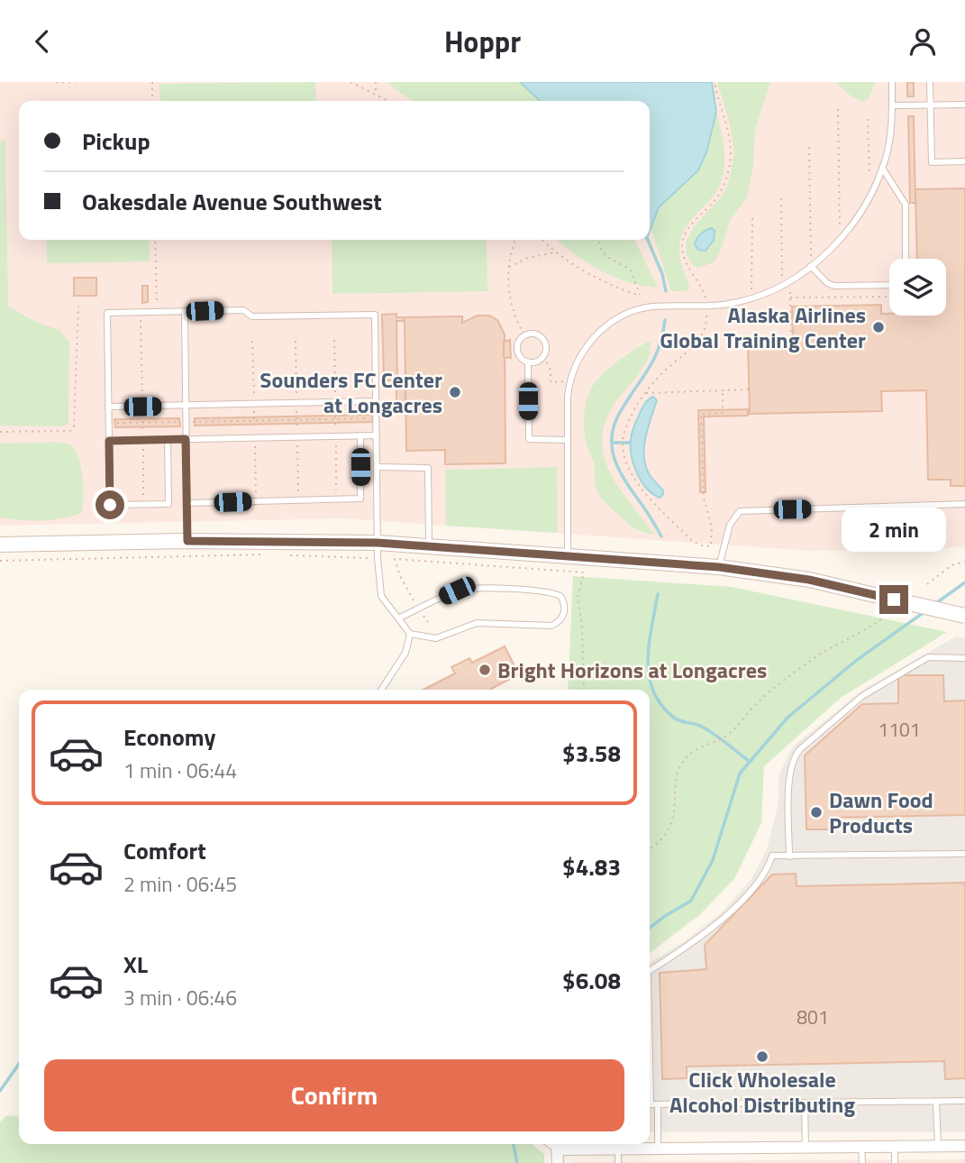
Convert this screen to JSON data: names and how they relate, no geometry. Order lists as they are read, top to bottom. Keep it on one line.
{"places":["Alaska Airlines Global Training Center","Sounders FC Center at Longacres","Bright Horizons at Longacres","Dawn Food Products","Click Wholesale Alcohol Distributing"],"house_numbers":["1101","801"],"page":{"header":"Hoppr","banner":["Pickup","Oakesdale Avenue Southwest"],"bubble":"2 min","list":[{"name":"Economy","note":"1 min · 06:44","value":"$3.58"},{"name":"Comfort","note":"2 min · 06:45","value":"$4.83"},{"name":"XL","note":"3 min · 06:46","value":"$6.08"}],"buttons":"Confirm"}}
